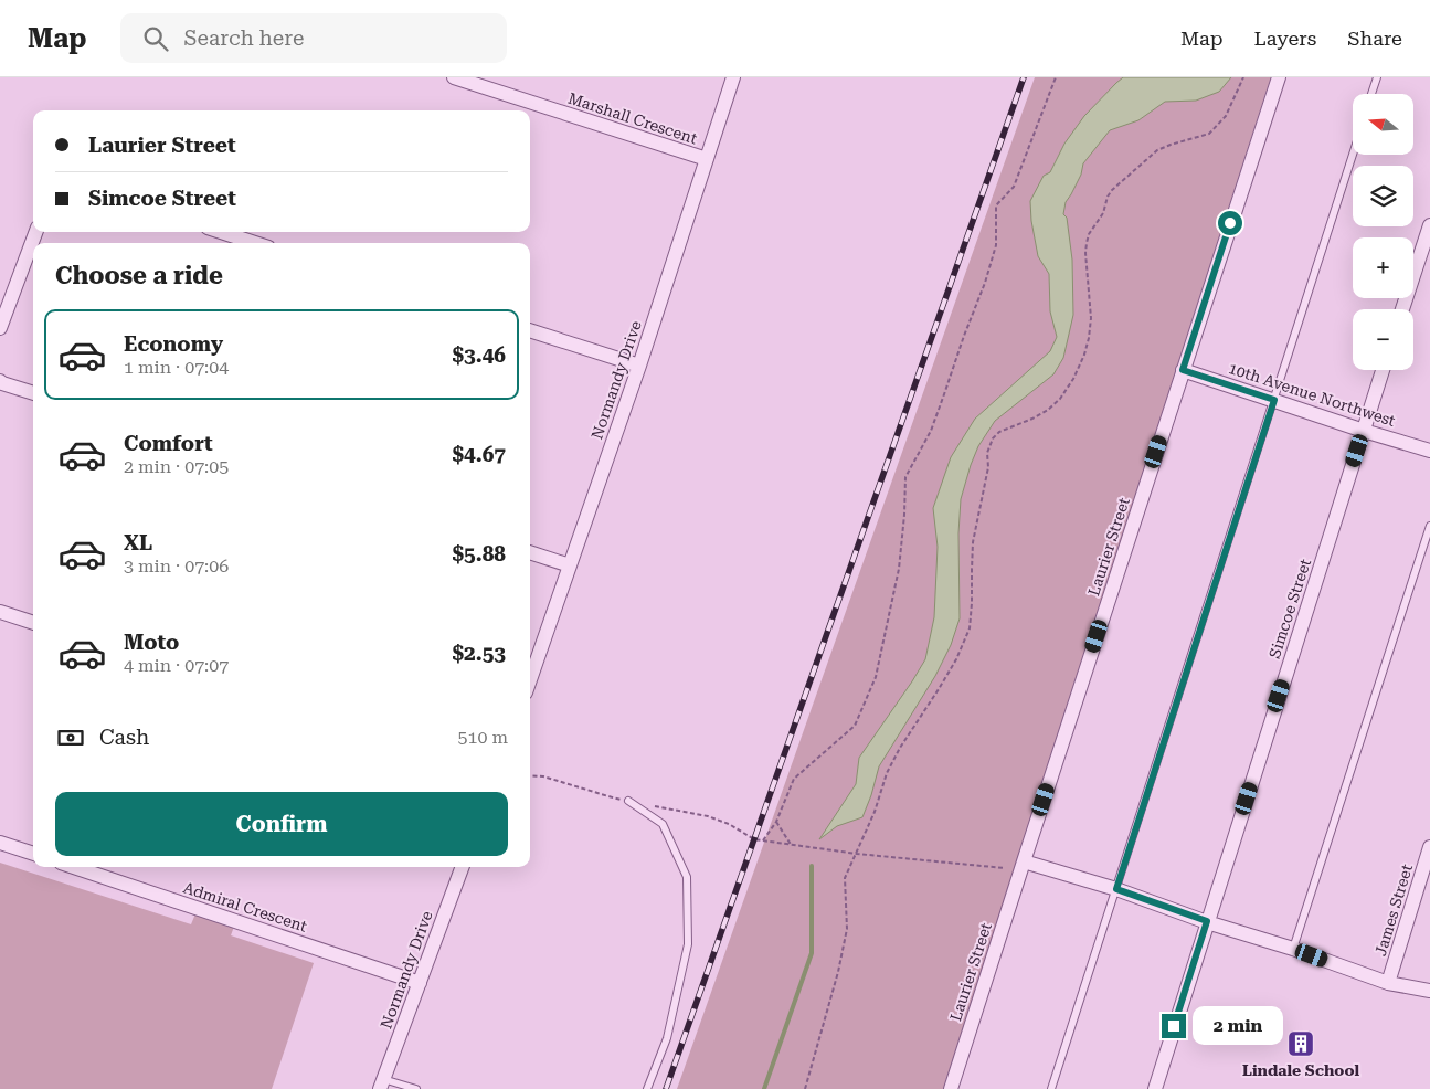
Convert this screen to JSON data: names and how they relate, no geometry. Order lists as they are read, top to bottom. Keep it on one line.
{"streets":{"street":["Marshall Crescent","Normandy Drive","10th Avenue Northwest","Laurier Street","Simcoe Street","Admiral Crescent","James Street"]},"crossings":[["Marshall Crescent","Normandy Drive"],["Normandy Drive","Admiral Crescent"],["10th Avenue Northwest","Laurier Street"],["10th Avenue Northwest","Simcoe Street"]],"places":{"building":["Lindale School"]},"north":"left","page":{"header":"Map","search":"Search here","nav":["Map","Layers","Share"],"map_buttons":["+","−"],"banner":["Laurier Street","Simcoe Street"],"heading":"Choose a ride","list":[{"name":"Economy","note":"1 min · 07:04","value":"$3.46"},{"name":"Comfort","note":"2 min · 07:05","value":"$4.67"},{"name":"XL","note":"3 min · 07:06","value":"$5.88"},{"name":"Moto","note":"4 min · 07:07","value":"$2.53"}],"pay":["Cash","510 m"],"buttons":"Confirm","bubble":"2 min"}}
